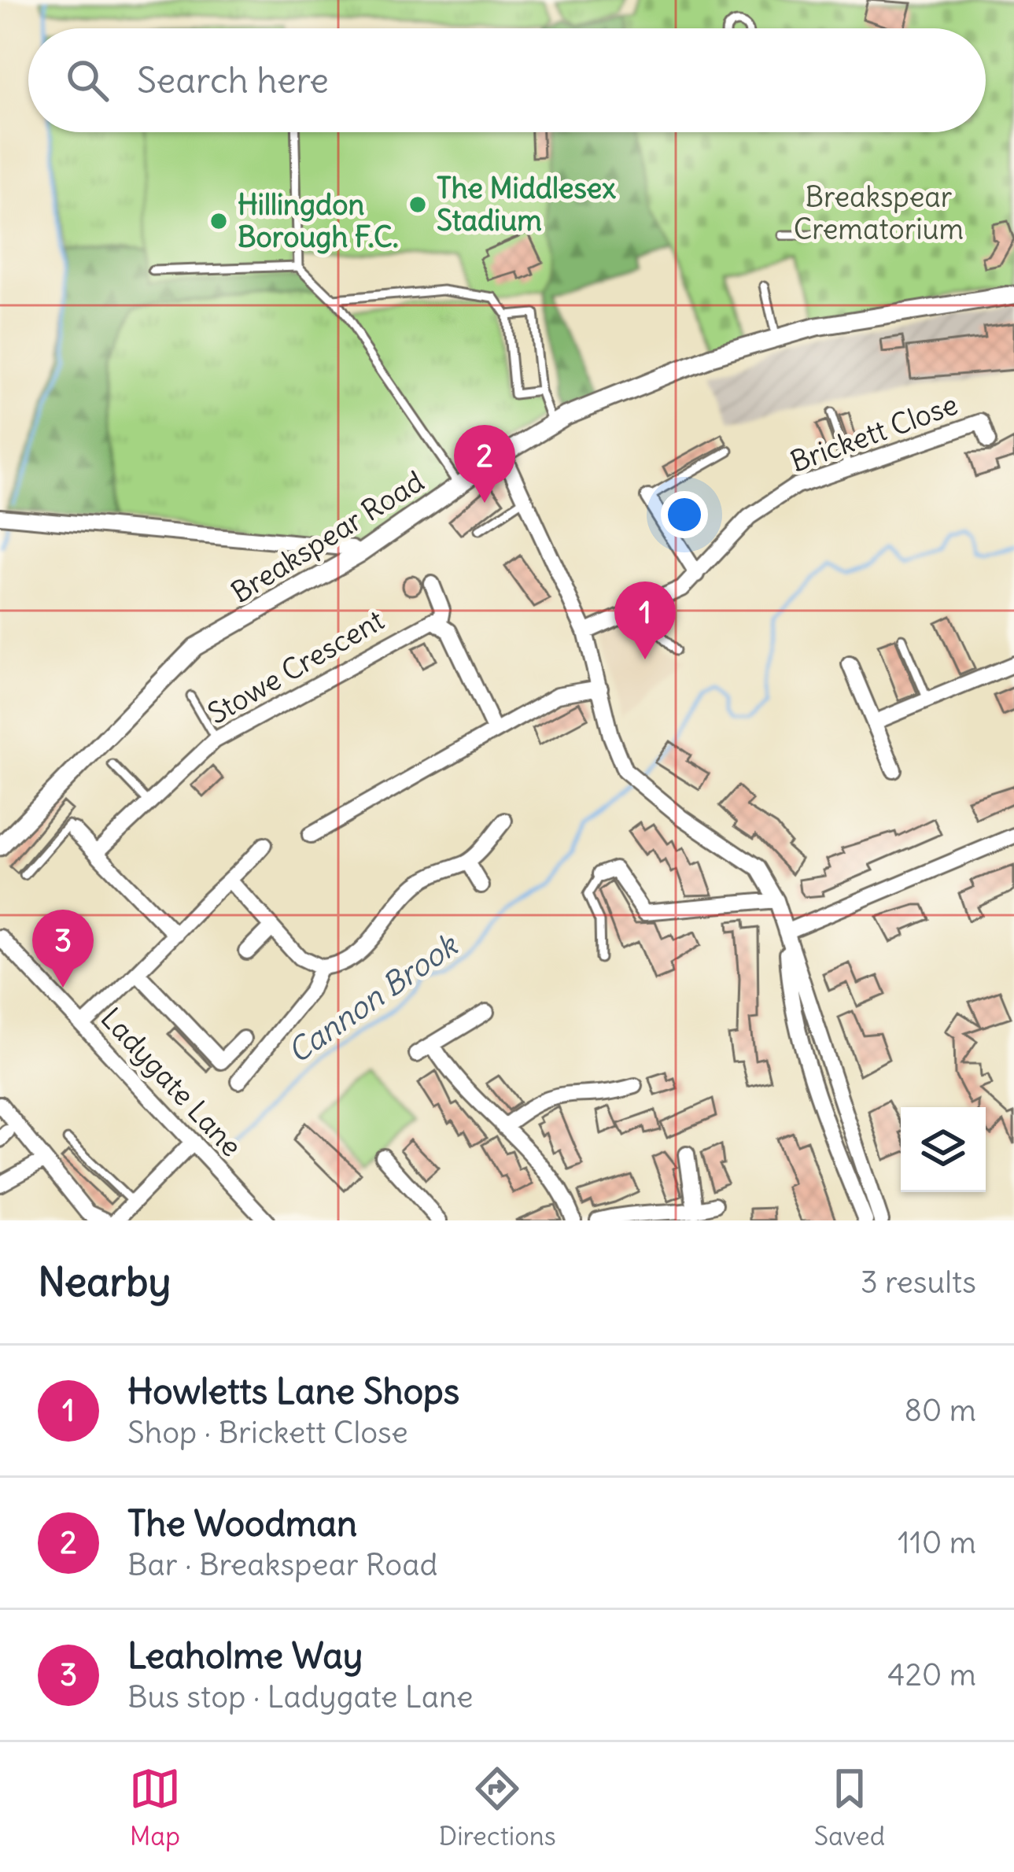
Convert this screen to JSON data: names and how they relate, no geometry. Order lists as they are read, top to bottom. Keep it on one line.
{"streets":{"street":["Brickett Close","Breakspear Road","Stowe Crescent","Ladygate Lane"]},"water":["Cannon Brook"],"parks":["Breakspear Crematorium"],"places":["The Middlesex Stadium","Hillingdon Borough F.C."],"page":{"search":"Search here","pins":["2","1","3"],"heading":["Nearby","3 results"],"list":[{"mark":"1","name":"Howletts Lane Shops","note":"Shop · Brickett Close","value":"80 m"},{"mark":"2","name":"The Woodman","note":"Bar · Breakspear Road","value":"110 m"},{"mark":"3","name":"Leaholme Way","note":"Bus stop · Ladygate Lane","value":"420 m"}],"nav":["Map","Directions","Saved"]}}
